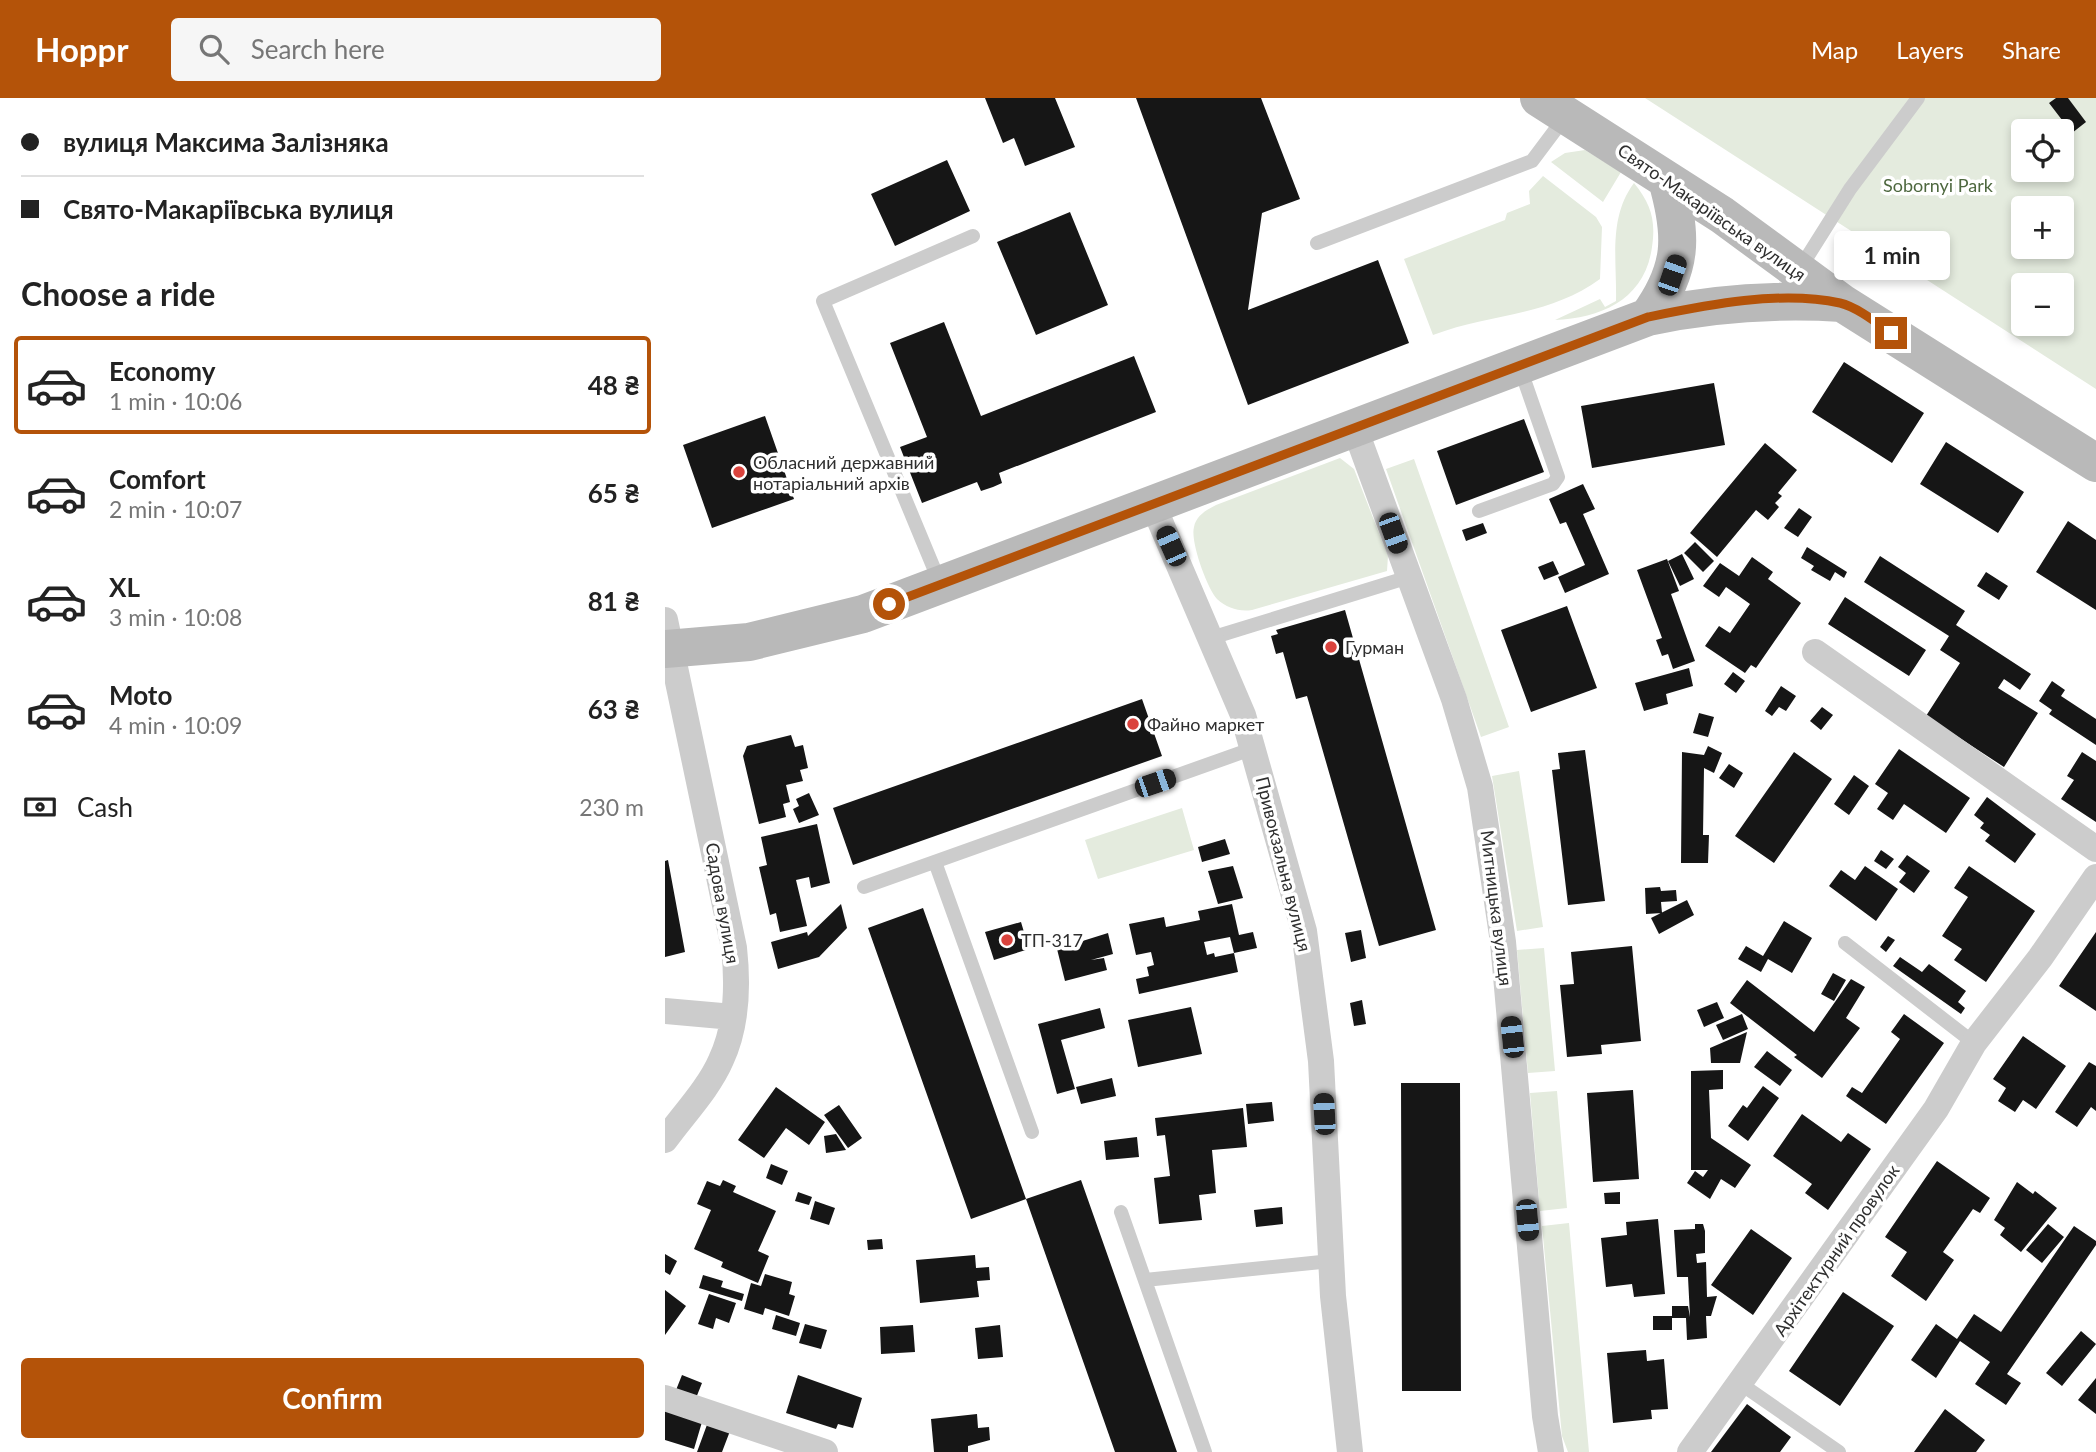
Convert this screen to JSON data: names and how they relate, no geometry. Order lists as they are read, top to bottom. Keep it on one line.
{"streets":{"main road":["Свято-Макаріївська вулиця"],"street":["Привокзальна вулиця","Садова вулиця","Митницька вулиця","Архітектурний провулок"]},"parks":["Sobornyi Park"],"places":["Обласний державний нотаріальний архів","Гурман","Файно маркет","ТП-317"],"page":{"header":"Hoppr","search":"Search here","nav":["Map","Layers","Share"],"banner":["вулиця Максима Залізняка","Свято-Макаріївська вулиця"],"map_buttons":["+","−"],"bubble":"1 min","heading":"Choose a ride","list":[{"name":"Economy","note":"1 min · 10:06","value":"48 ₴"},{"name":"Comfort","note":"2 min · 10:07","value":"65 ₴"},{"name":"XL","note":"3 min · 10:08","value":"81 ₴"},{"name":"Moto","note":"4 min · 10:09","value":"63 ₴"}],"pay":["Cash","230 m"],"buttons":"Confirm"}}
